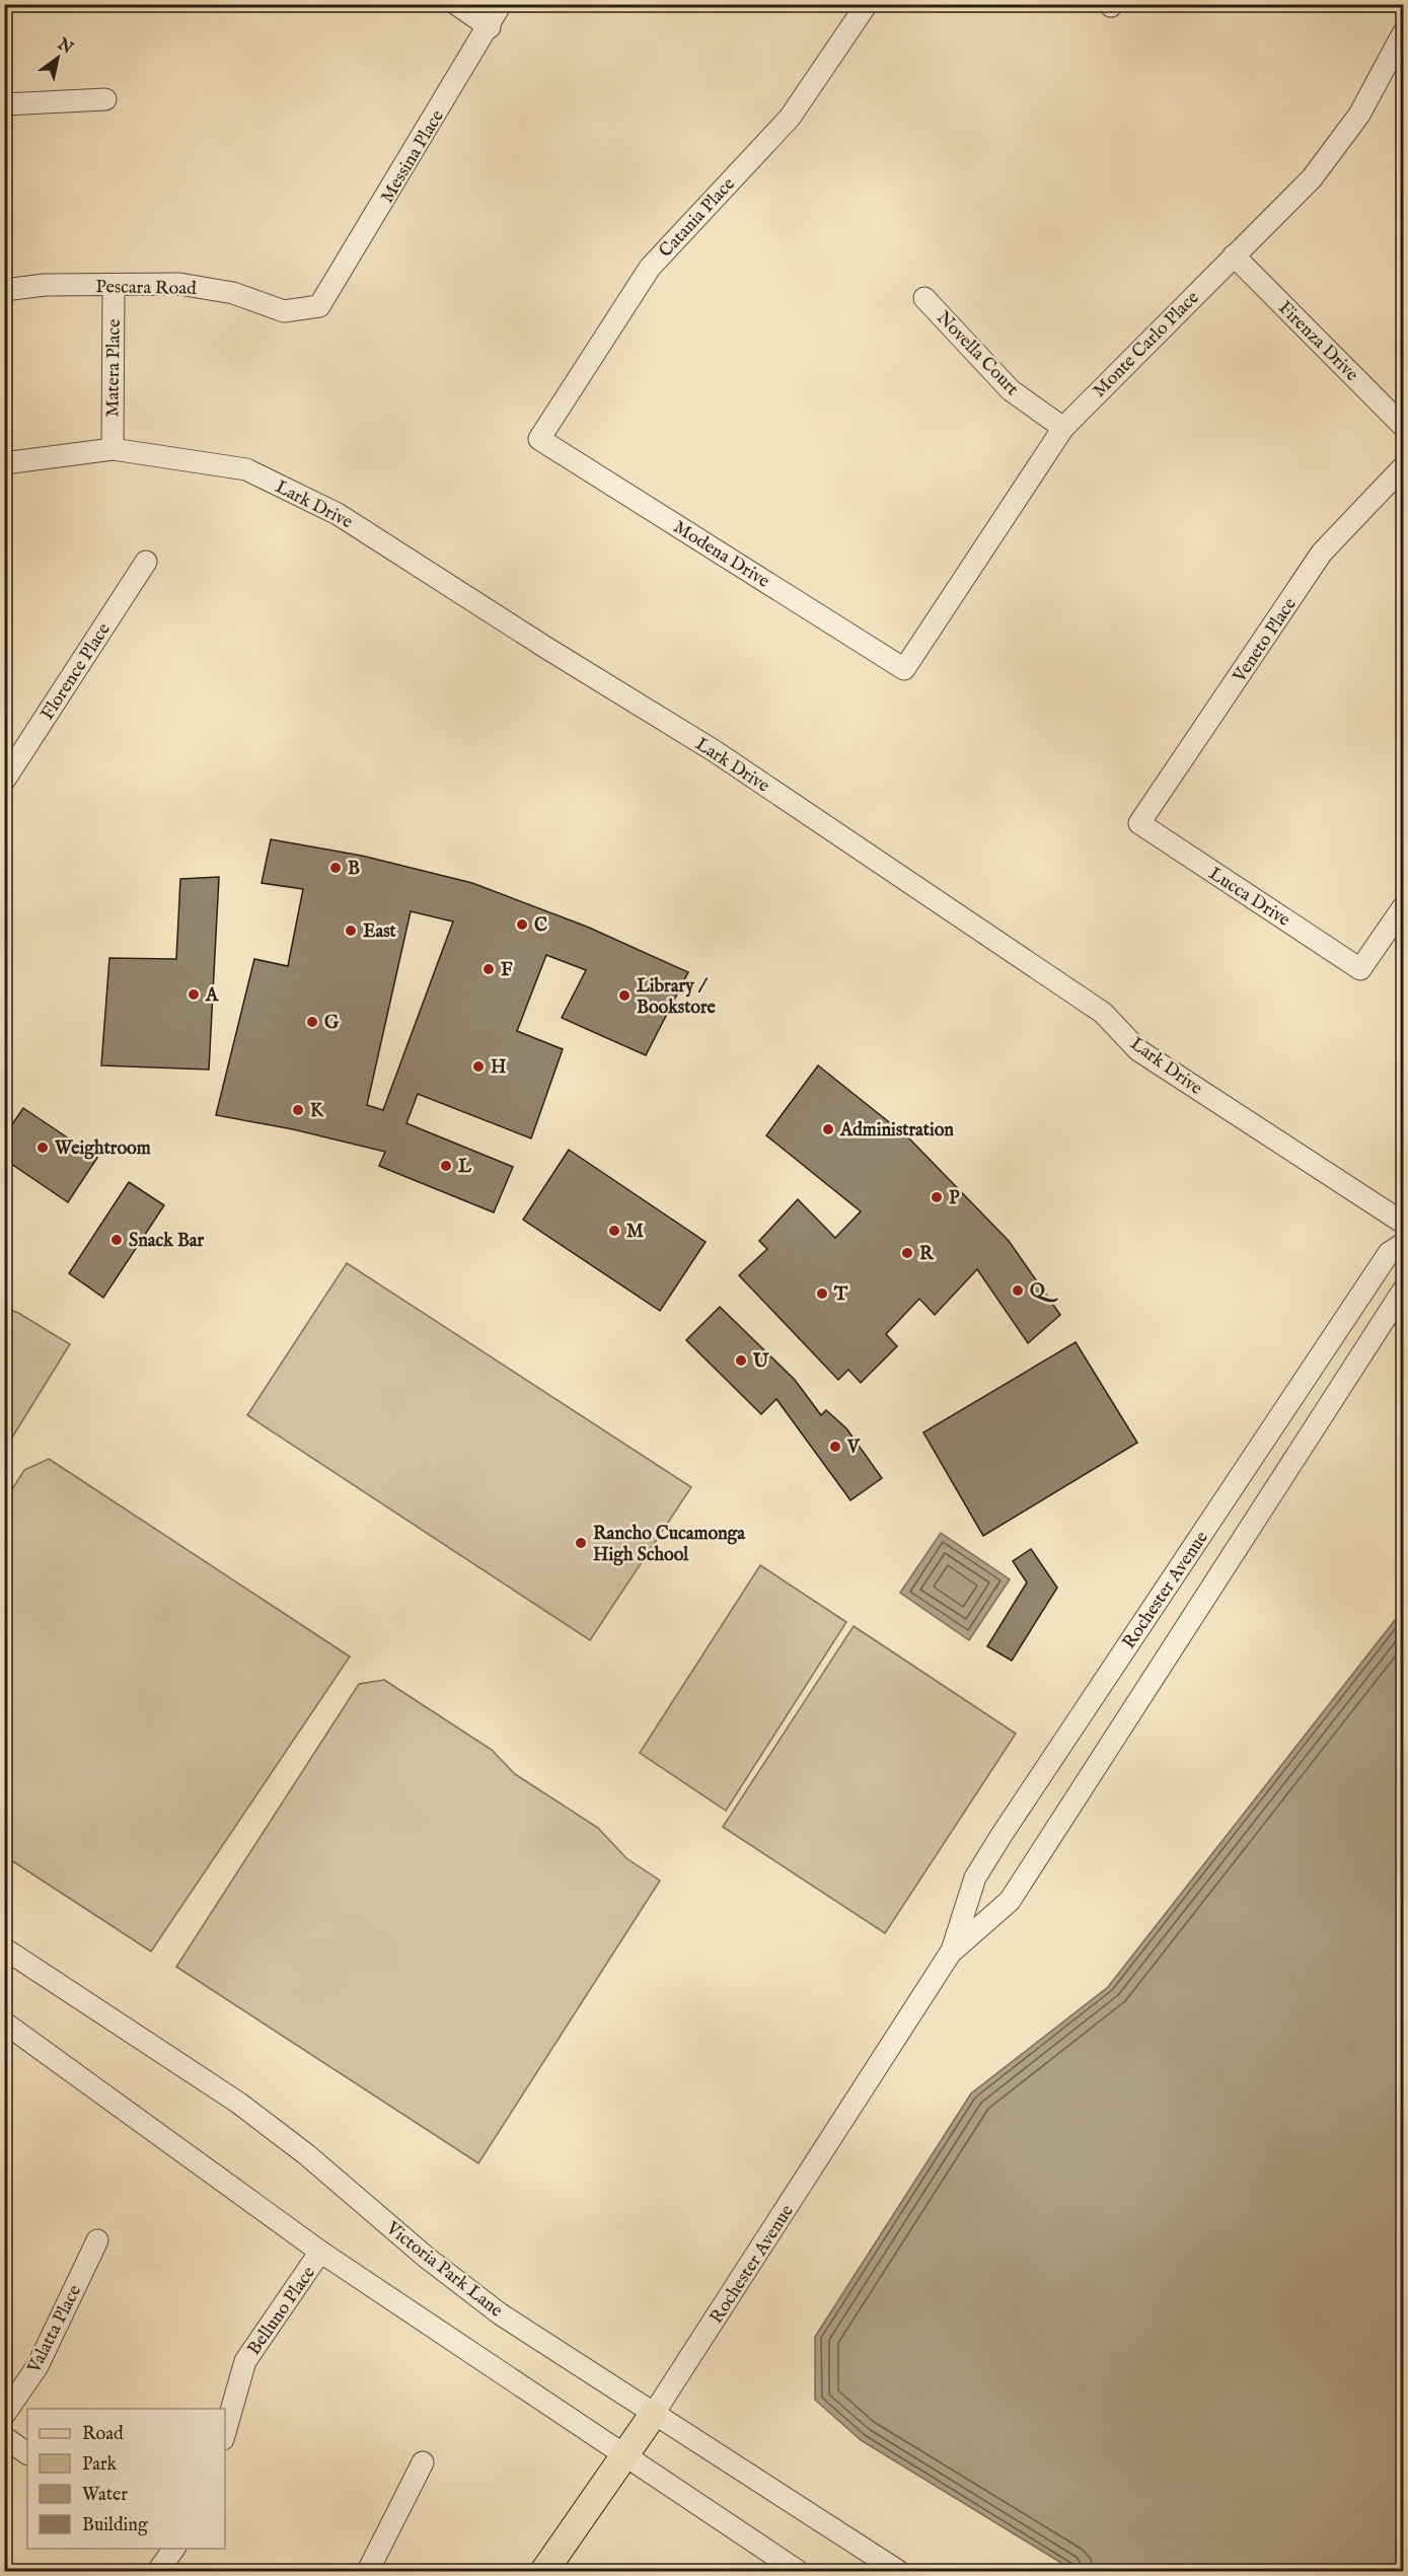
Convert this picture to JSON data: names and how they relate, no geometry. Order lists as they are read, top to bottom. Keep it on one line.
{"streets":{"main road":["Rochester Avenue"],"street":["Messina Place","Catania Place","Pescara Road","Firenza Drive","Monte Carlo Place","Novella Court","Matera Place","Lark Drive","Modena Drive","Veneto Place","Florence Place","Lucca Drive","Victoria Park Lane","Belluno Place","Valatta Place"]},"crossings":[["Messina Place","Pescara Road"],["Catania Place","Modena Drive"],["Pescara Road","Matera Place"],["Firenza Drive","Monte Carlo Place"],["Monte Carlo Place","Novella Court"],["Monte Carlo Place","Modena Drive"],["Matera Place","Lark Drive"],["Veneto Place","Lucca Drive"],["Rochester Avenue","Victoria Park Lane"]],"places":["B","C","East","F","A","Library / Bookstore","G","H","K","Administration","Weightroom","L","P","M","Snack Bar","R","Q","T","U","V","Rancho Cucamonga High School"],"legend":["Road","Park","Water","Building"],"north":"top right"}
